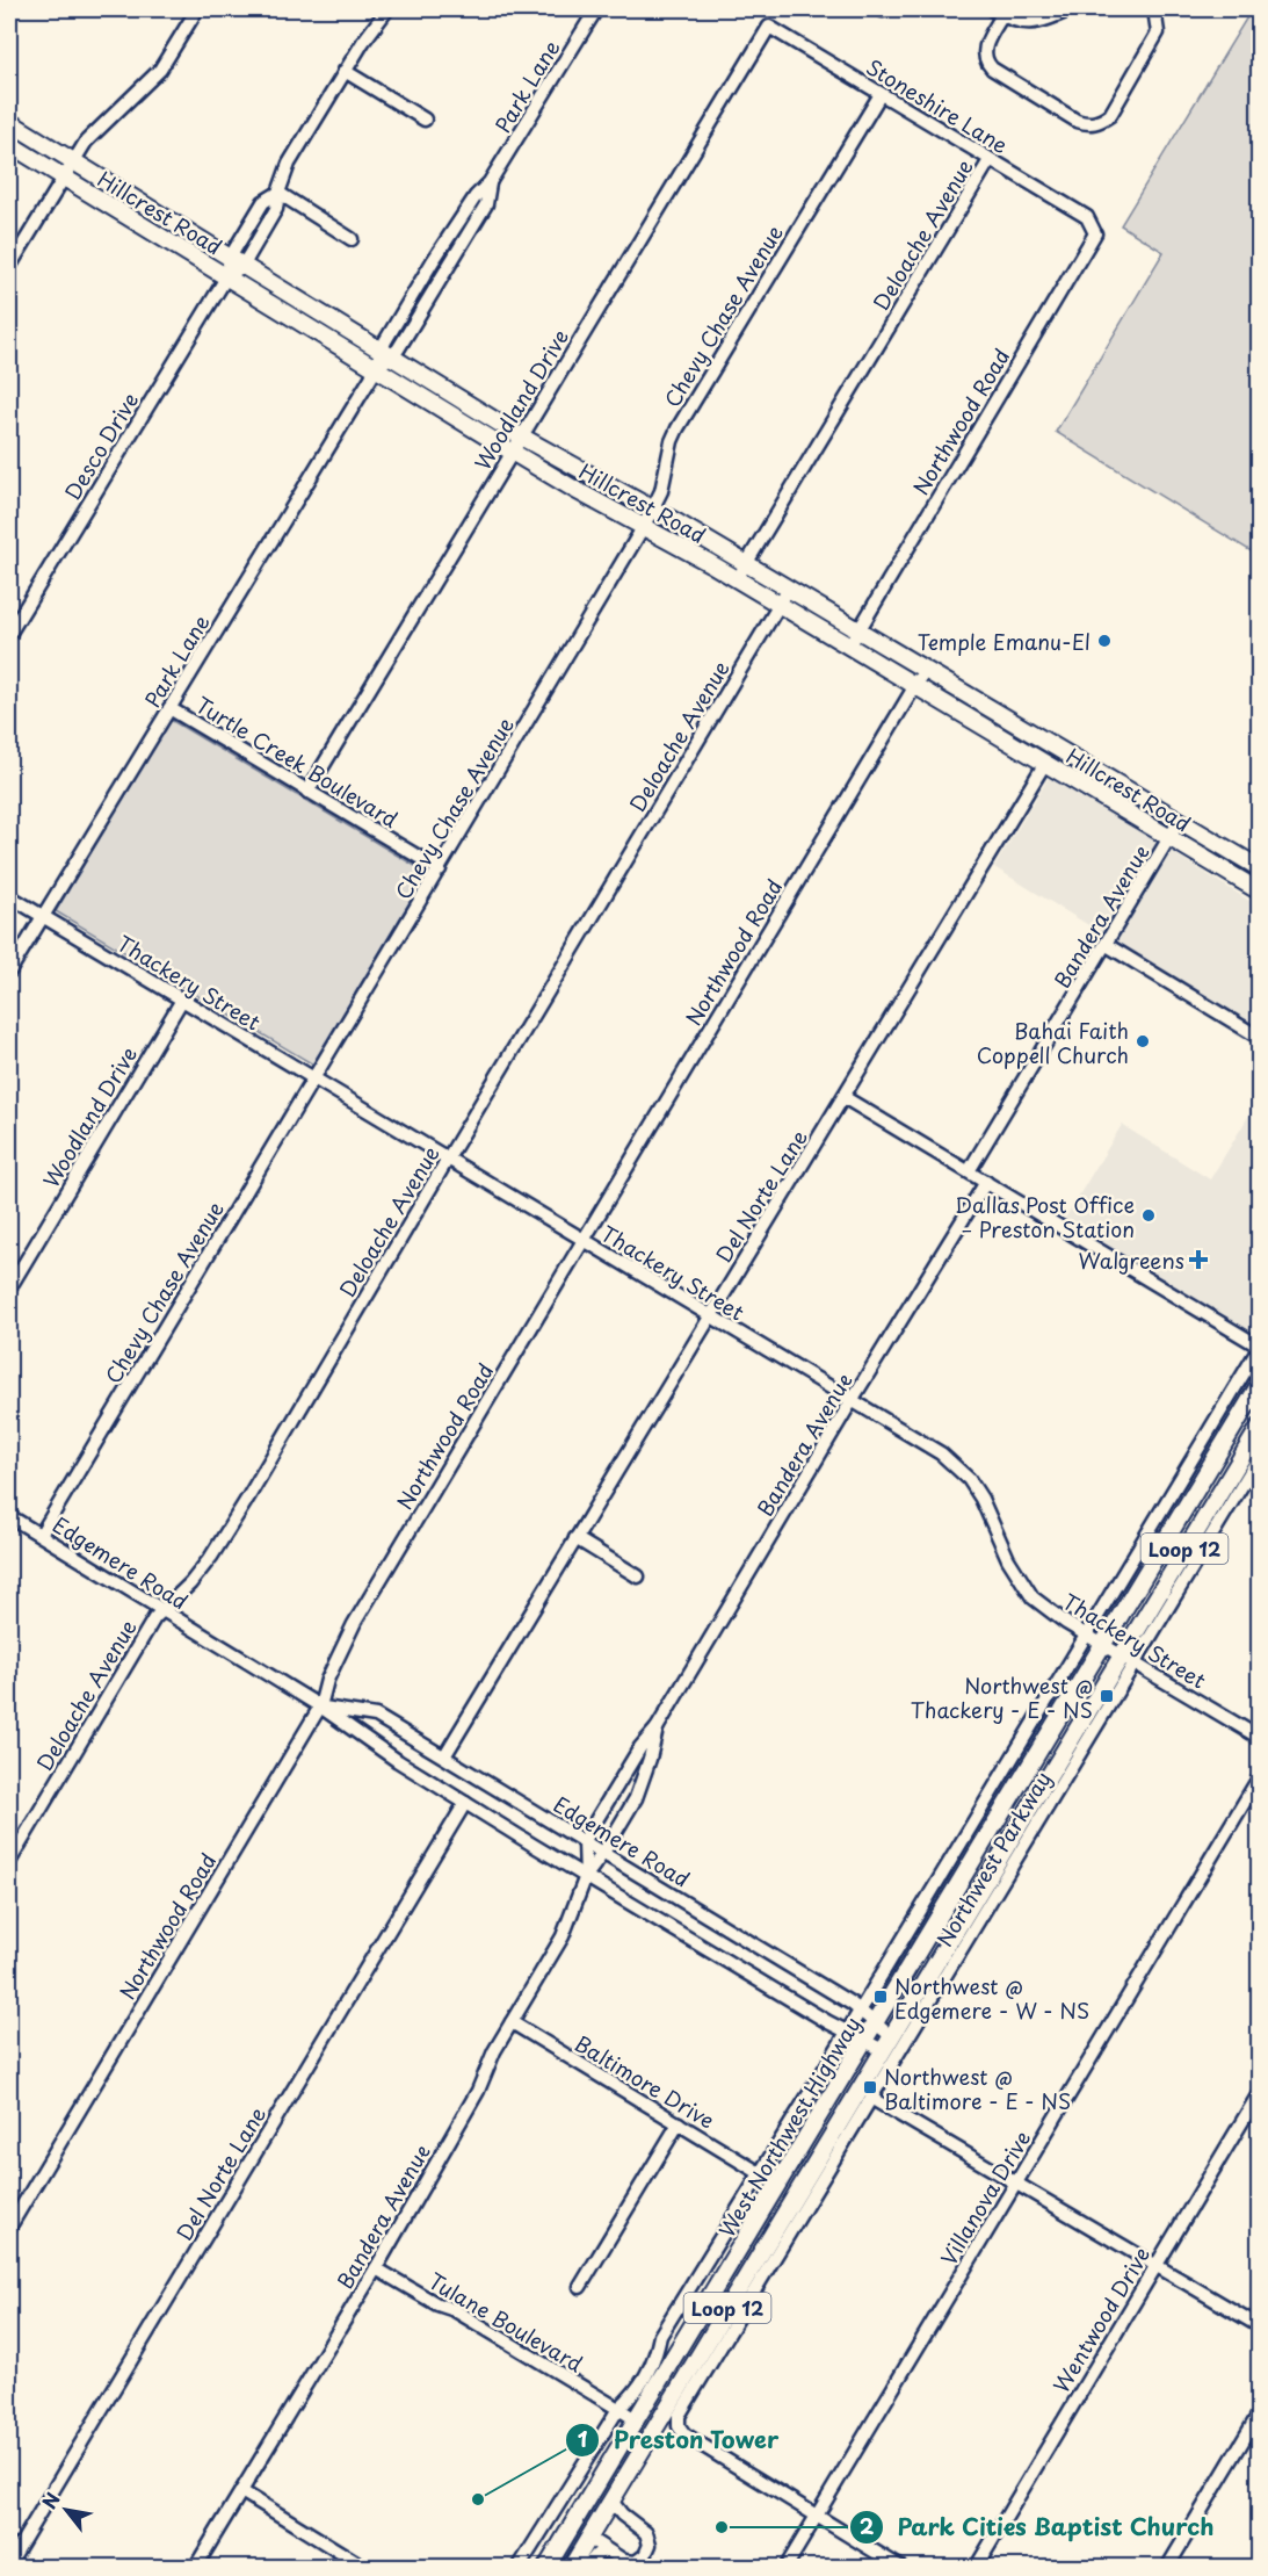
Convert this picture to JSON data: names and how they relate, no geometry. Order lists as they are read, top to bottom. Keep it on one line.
{"streets":{"main road":["Hillcrest Road","Loop 12","West Northwest Highway"],"street":["Park Lane","Stoneshire Lane","Deloache Avenue","Chevy Chase Avenue","Woodland Drive","Northwood Road","Desco Drive","Turtle Creek Boulevard","Bandera Avenue","Thackery Street","Del Norte Lane","Edgemere Road","Northwest Parkway","Baltimore Drive","Villanova Drive","Wentwood Drive","Tulane Boulevard"]},"crossings":[["Park Lane","Hillcrest Road"],["Park Lane","Turtle Creek Boulevard"],["Park Lane","Thackery Street"],["Stoneshire Lane","Deloache Avenue"],["Stoneshire Lane","Chevy Chase Avenue"],["Stoneshire Lane","Woodland Drive"],["Stoneshire Lane","Northwood Road"],["Hillcrest Road","Deloache Avenue"],["Hillcrest Road","Chevy Chase Avenue"],["Hillcrest Road","Woodland Drive"],["Hillcrest Road","Northwood Road"],["Hillcrest Road","Desco Drive"],["Hillcrest Road","Bandera Avenue"],["Hillcrest Road","Del Norte Lane"],["Deloache Avenue","Thackery Street"],["Deloache Avenue","Edgemere Road"],["Chevy Chase Avenue","Turtle Creek Boulevard"],["Chevy Chase Avenue","Thackery Street"],["Chevy Chase Avenue","Edgemere Road"],["Woodland Drive","Turtle Creek Boulevard"],["Woodland Drive","Thackery Street"],["Northwood Road","Thackery Street"],["Northwood Road","Edgemere Road"],["Bandera Avenue","Thackery Street"],["Bandera Avenue","Edgemere Road"],["Bandera Avenue","Baltimore Drive"],["Bandera Avenue","Tulane Boulevard"],["Thackery Street","Del Norte Lane"],["Thackery Street","Northwest Parkway"],["Thackery Street","West Northwest Highway"],["Del Norte Lane","Edgemere Road"],["Edgemere Road","West Northwest Highway"],["Northwest Parkway","West Northwest Highway"],["Northwest Parkway","Villanova Drive"],["West Northwest Highway","Tulane Boulevard"]],"places":{"other":["Temple Emanu-El","Bahai Faith Coppell Church","Dallas Post Office – Preston Station","Preston Tower","Park Cities Baptist Church"],"health":["Walgreens"],"transit":["Northwest @ Thackery - E - NS","Northwest @ Edgemere - W - NS","Northwest @ Baltimore - E - NS"]},"north":"top left"}
